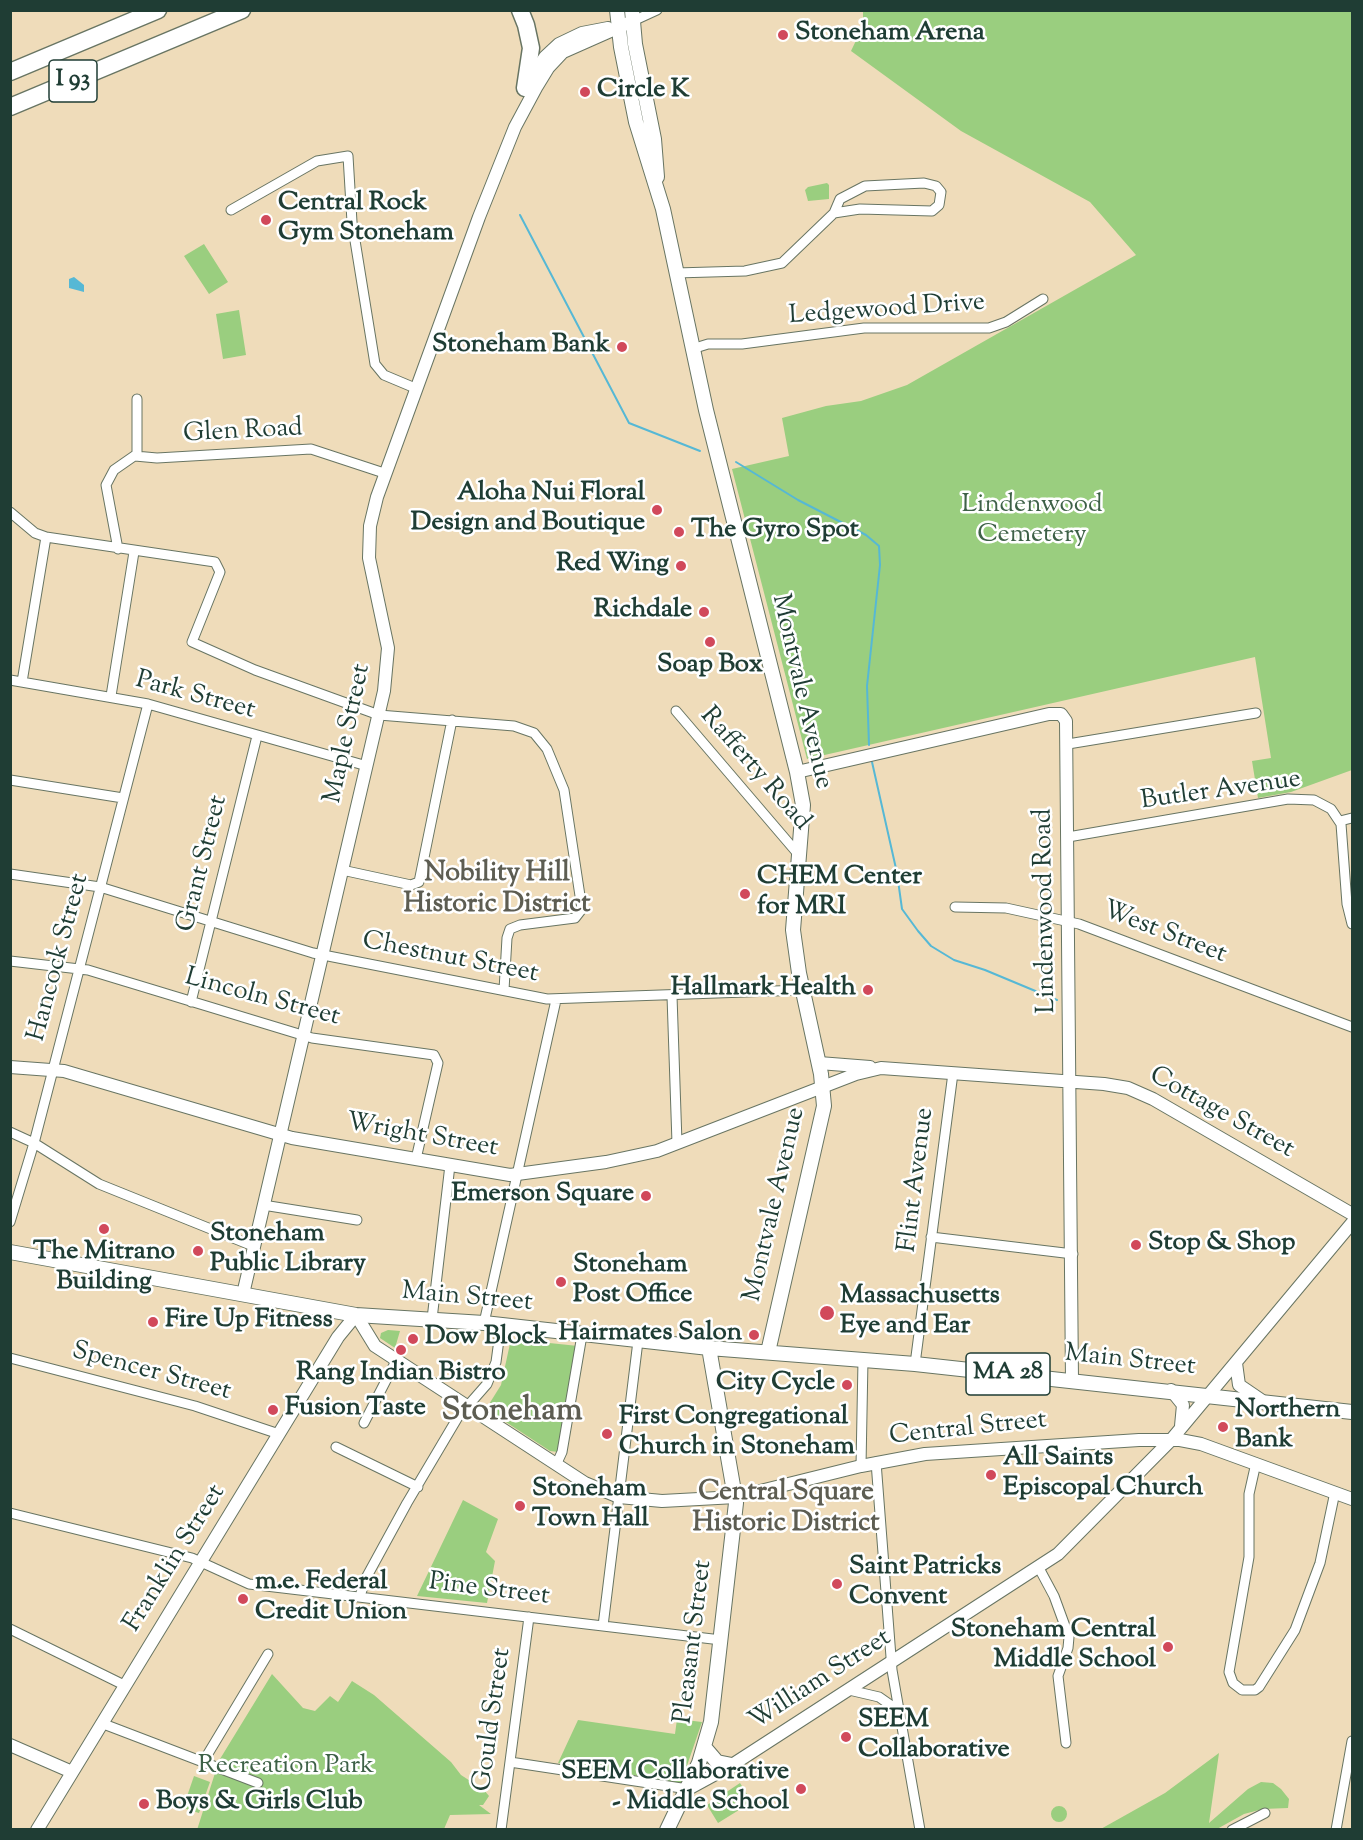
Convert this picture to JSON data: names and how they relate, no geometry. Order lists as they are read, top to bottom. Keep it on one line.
{"streets":{"highway":["I 93"],"main road":["Montvale Avenue","Main Street","MA 28","Pleasant Street"],"street":["Ledgewood Drive","Glen Road","Park Street","Maple Street","Rafferty Road","Butler Avenue","Grant Street","Lindenwood Road","West Street","Hancock Street","Chestnut Street","Lincoln Street","Cottage Street","Wright Street","Flint Avenue","Spencer Street","Central Street","Franklin Street","Pine Street","William Street","Gould Street"]},"crossings":[["Ledgewood Drive","Montvale Avenue"],["Glen Road","Maple Street"],["Montvale Avenue","Maple Street"],["Montvale Avenue","Rafferty Road"],["Montvale Avenue","Lindenwood Road"],["Montvale Avenue","Chestnut Street"],["Montvale Avenue","Cottage Street"],["Montvale Avenue","Wright Street"],["Montvale Avenue","Main Street"],["Park Street","Maple Street"],["Park Street","Grant Street"],["Park Street","Hancock Street"],["Maple Street","Chestnut Street"],["Maple Street","Lincoln Street"],["Maple Street","Wright Street"],["Maple Street","Main Street"],["Butler Avenue","Lindenwood Road"],["Grant Street","Chestnut Street"],["Grant Street","Lincoln Street"],["Lindenwood Road","West Street"],["Lindenwood Road","Cottage Street"],["Lindenwood Road","Main Street"],["Hancock Street","Chestnut Street"],["Hancock Street","Lincoln Street"],["Hancock Street","Wright Street"],["Lincoln Street","Wright Street"],["Cottage Street","Wright Street"],["Cottage Street","Flint Avenue"],["Flint Avenue","Main Street"],["Main Street","Central Street"],["Main Street","Franklin Street"],["Main Street","Pleasant Street"],["Main Street","William Street"],["Spencer Street","Franklin Street"],["Central Street","Franklin Street"],["Central Street","Pleasant Street"],["Central Street","William Street"],["Franklin Street","Pine Street"],["Pine Street","Pleasant Street"],["Pine Street","Gould Street"],["Pleasant Street","William Street"]],"districts":["Nobility Hill Historic District","Stoneham","Central Square Historic District"],"parks":["Lindenwood Cemetery","Recreation Park"],"places":["Stoneham Arena","Circle K","Central Rock Gym Stoneham","Stoneham Bank","Aloha Nui Floral Design and Boutique","The Gyro Spot","Red Wing","Richdale","Soap Box","CHEM Center for MRI","Hallmark Health","Emerson Square","The Mitrano Building","Stop & Shop","Stoneham Public Library","Stoneham Post Office","Massachusetts Eye and Ear","Fire Up Fitness","Hairmates Salon","Dow Block","Rang Indian Bistro","City Cycle","Fusion Taste","Northern Bank","First Congregational Church in Stoneham","All Saints Episcopal Church","Stoneham Town Hall","Saint Patricks Convent","m.e. Federal Credit Union","Stoneham Central Middle School","SEEM Collaborative","SEEM Collaborative - Middle School","Boys & Girls Club"]}
